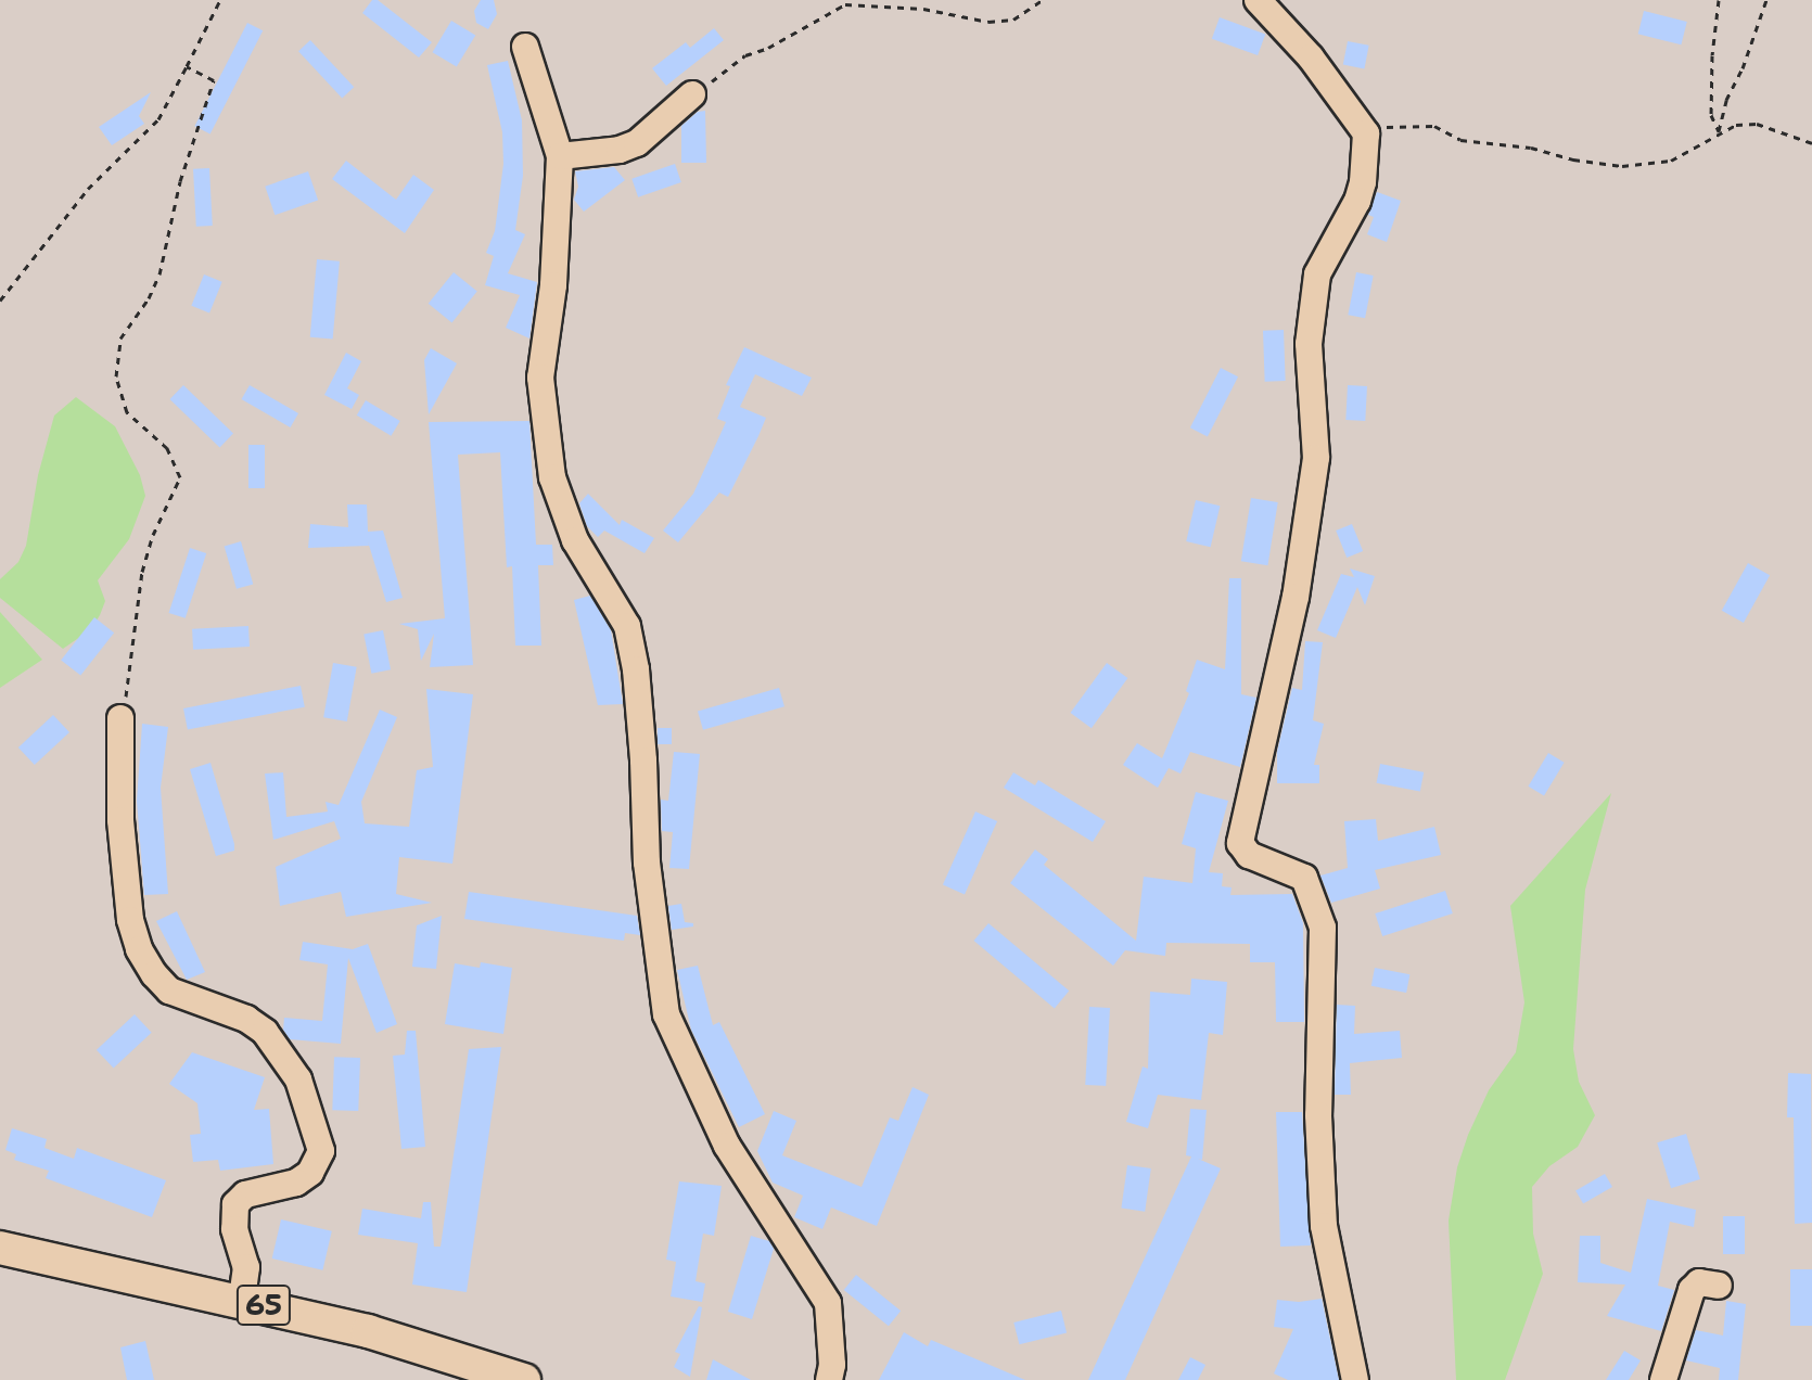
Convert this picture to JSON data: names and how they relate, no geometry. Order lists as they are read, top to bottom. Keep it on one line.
{"streets":{"main road":["65"]}}
